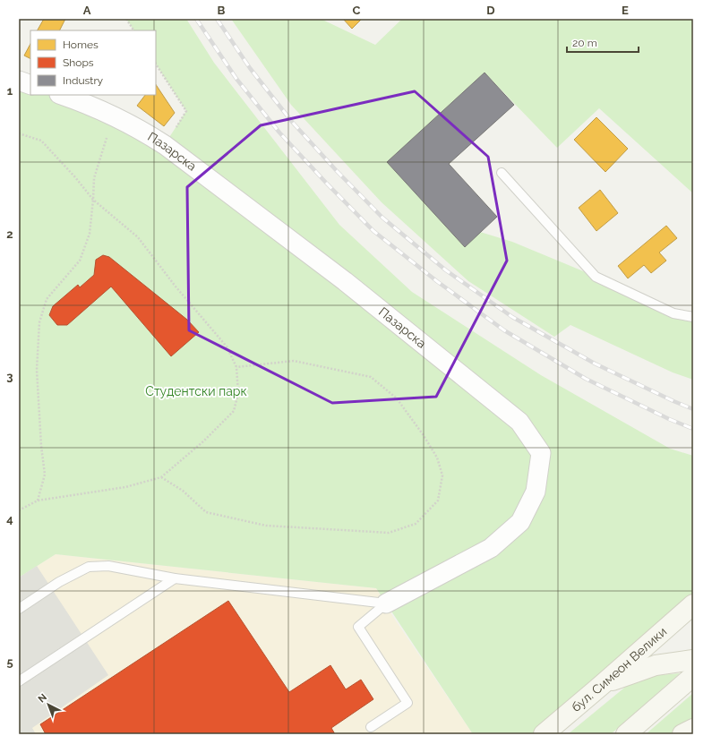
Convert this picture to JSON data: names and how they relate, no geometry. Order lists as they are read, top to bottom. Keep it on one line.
{"streets":{"main road":["бул. Симеон Велики"],"street":["Пазарска"]},"parks":["Студентски парк"],"legend":["Homes","Shops","Industry"],"scale_bar":"20 m","north":"top left","grid":{"columns":["A","B","C","D","E"],"rows":["1","2","3","4","5"]}}
